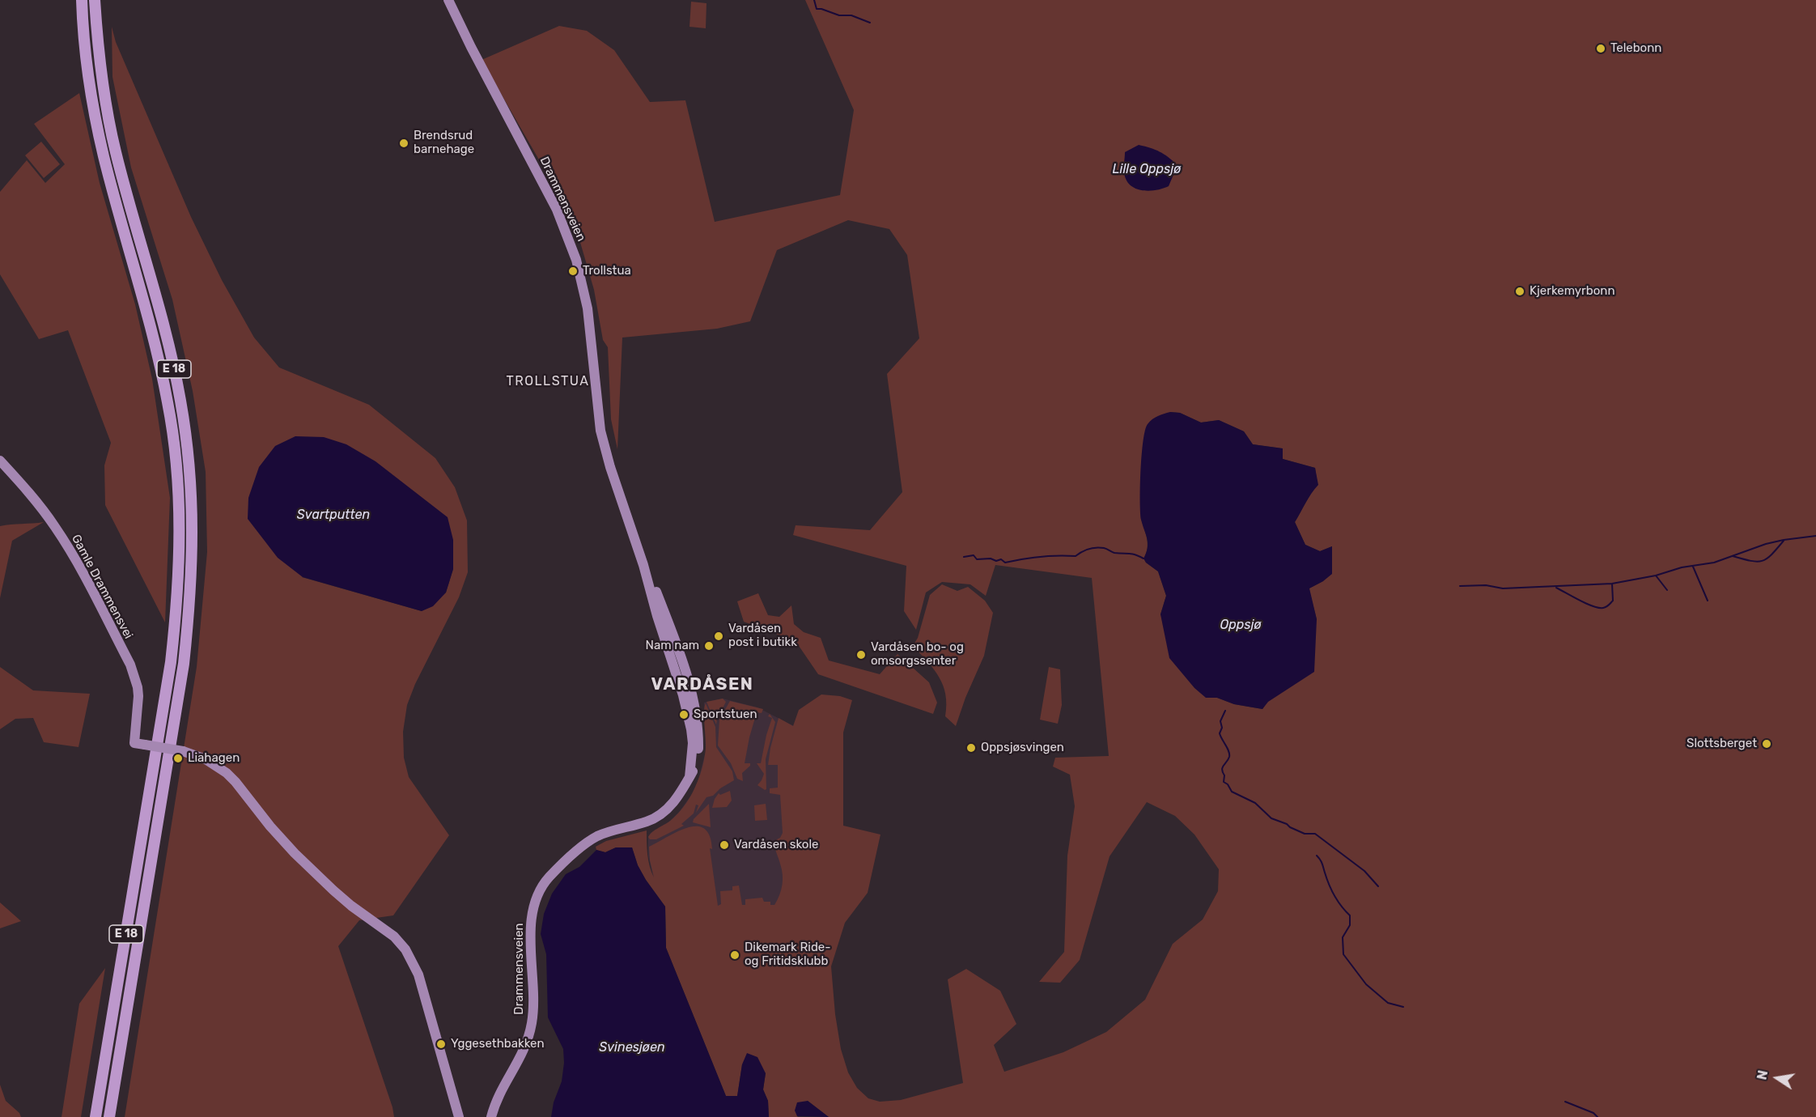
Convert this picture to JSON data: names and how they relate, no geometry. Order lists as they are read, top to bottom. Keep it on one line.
{"streets":{"highway":["E 18"],"main road":["Drammensveien","Gamle Drammensvei"]},"districts":["TROLLSTUA","VARDÅSEN"],"water":["Lille Oppsjø","Svartputten","Oppsjø","Svinesjøen"],"places":["Telebonn","Brendsrud barnehage","Trollstua","Kjerkemyrbonn","Vardåsen post i butikk","Nam nam","Vardåsen bo- og omsorgssenter","Sportstuen","Slottsberget","Oppsjøsvingen","Liahagen","Vardåsen skole","Dikemark Ride- og Fritidsklubb","Yggesethbakken"],"north":"left"}
